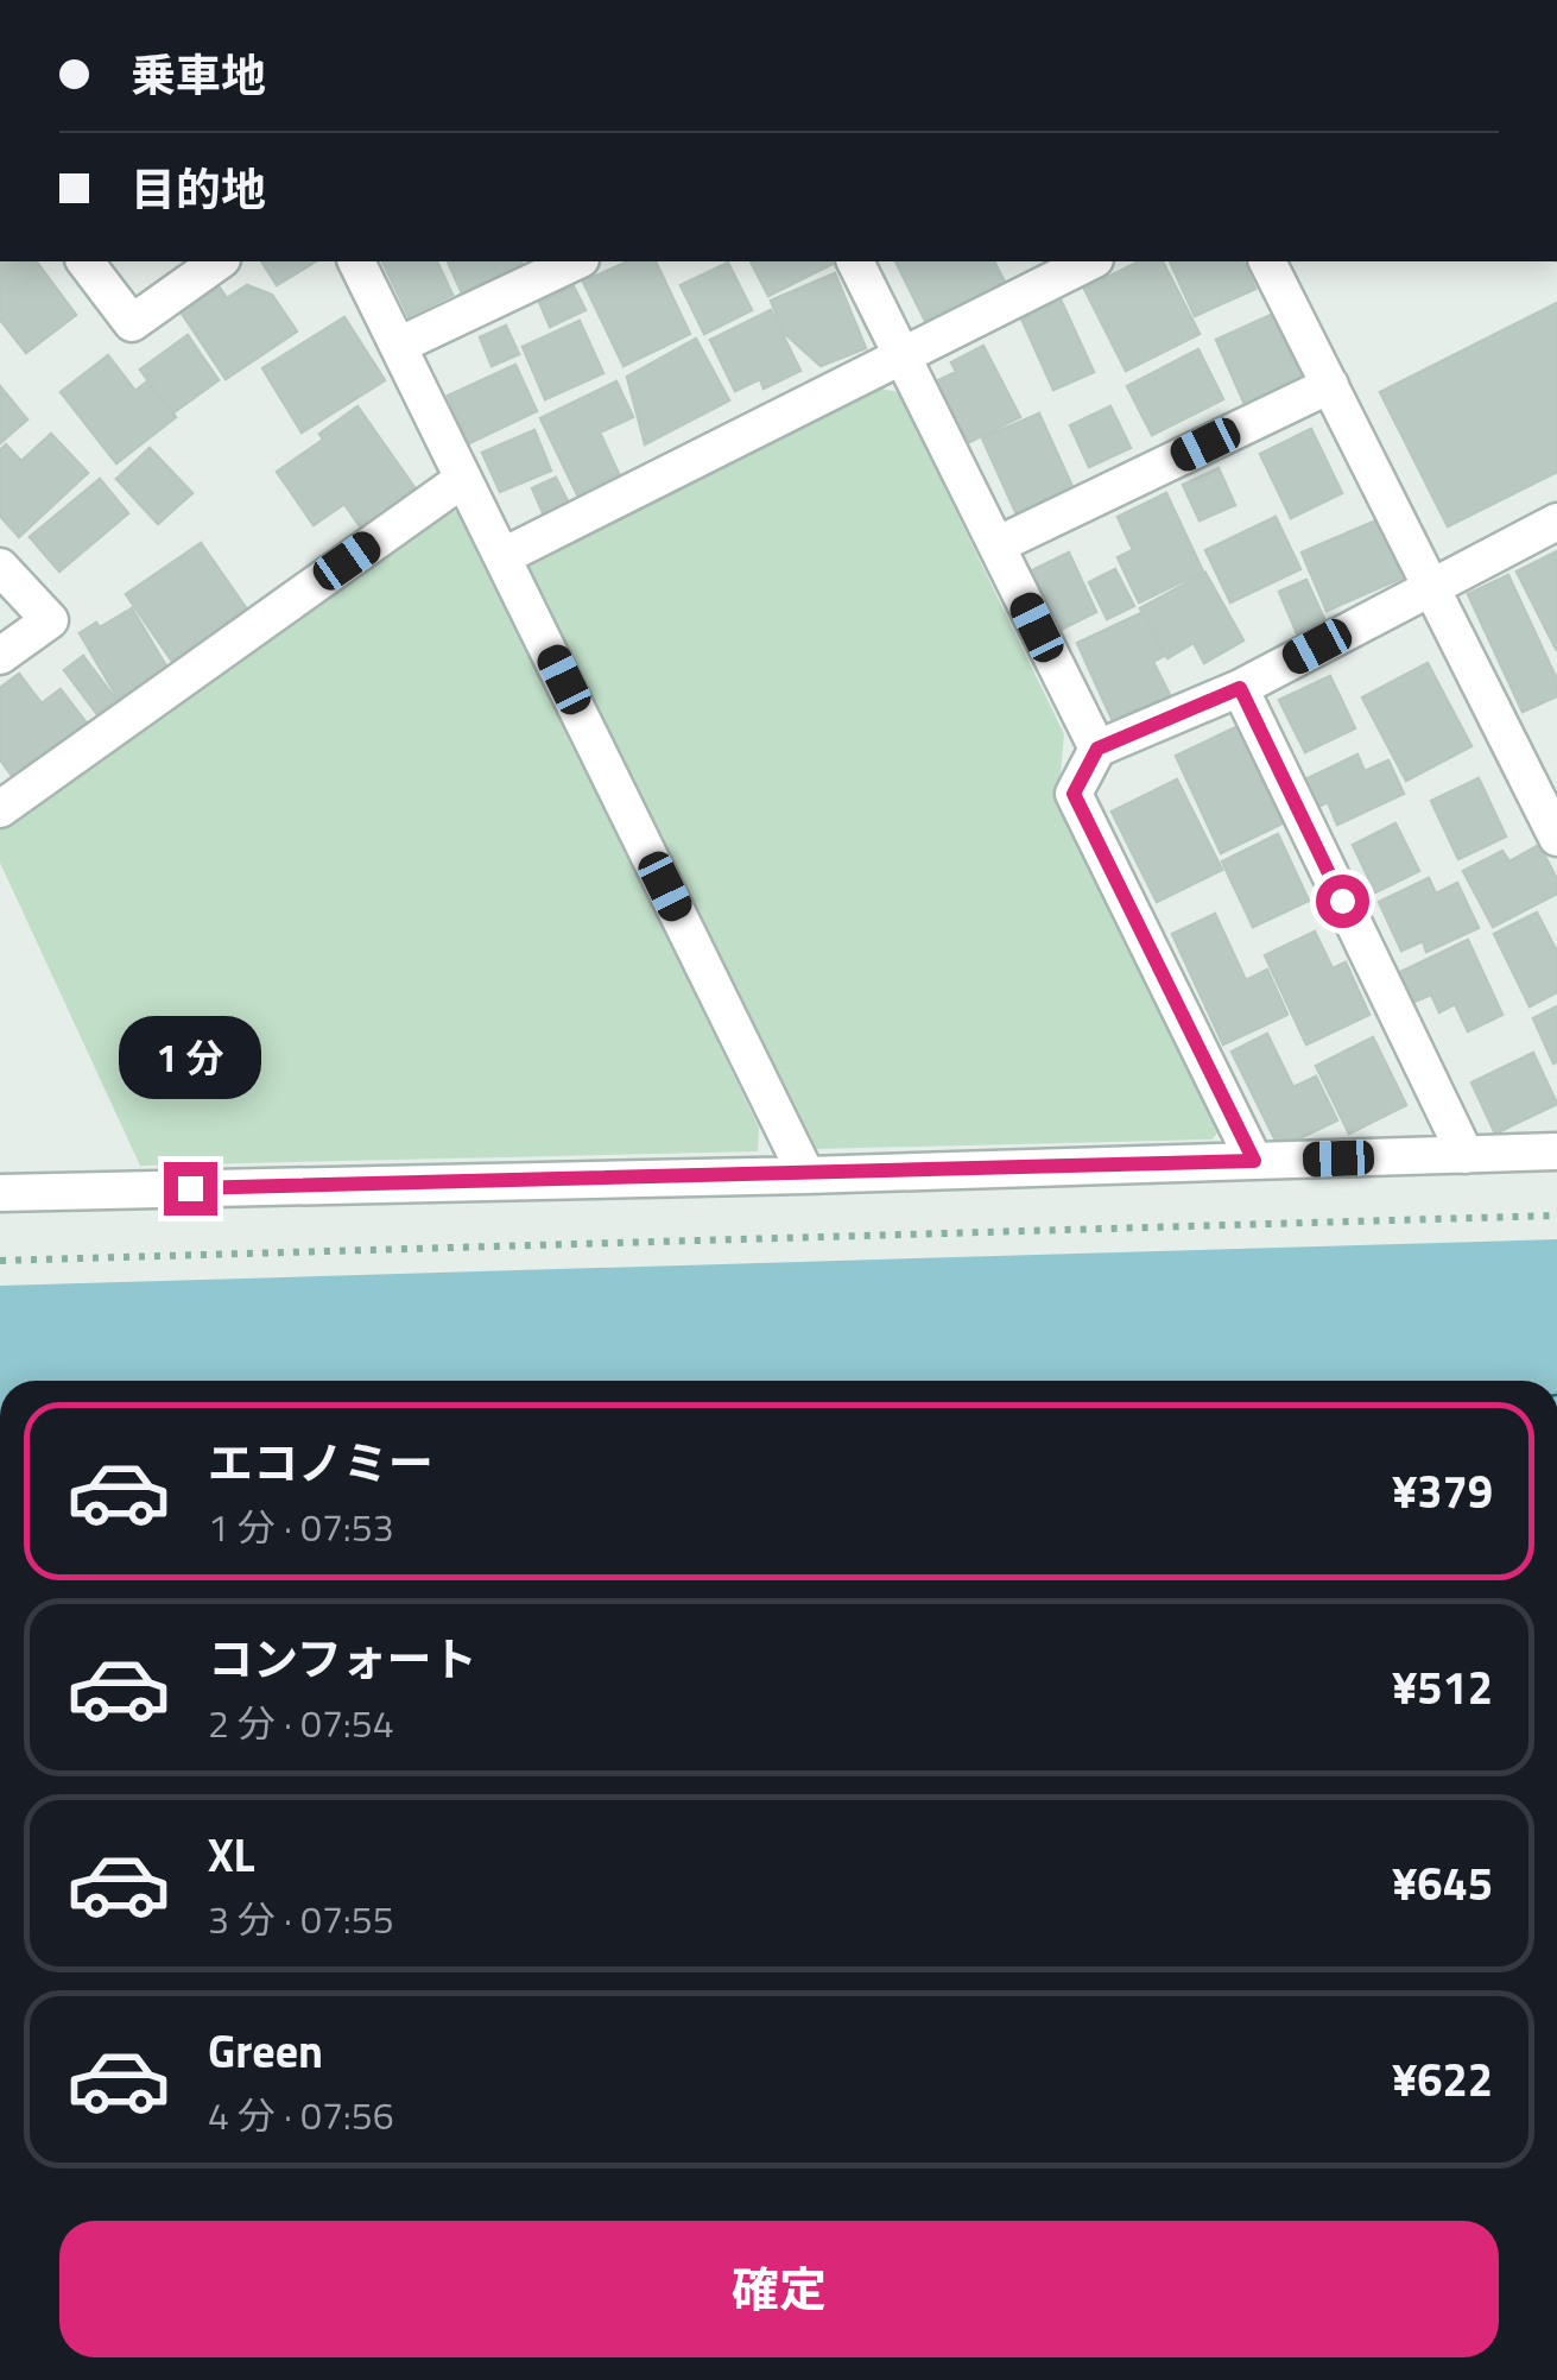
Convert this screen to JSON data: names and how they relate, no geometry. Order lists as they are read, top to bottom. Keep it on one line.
{"page":{"banner":["乗車地","目的地"],"bubble":"1 分","list":[{"name":"エコノミー","note":"1 分 · 07:53","value":"¥379"},{"name":"コンフォート","note":"2 分 · 07:54","value":"¥512"},{"name":"XL","note":"3 分 · 07:55","value":"¥645"},{"name":"Green","note":"4 分 · 07:56","value":"¥622"}],"buttons":"確定"}}
